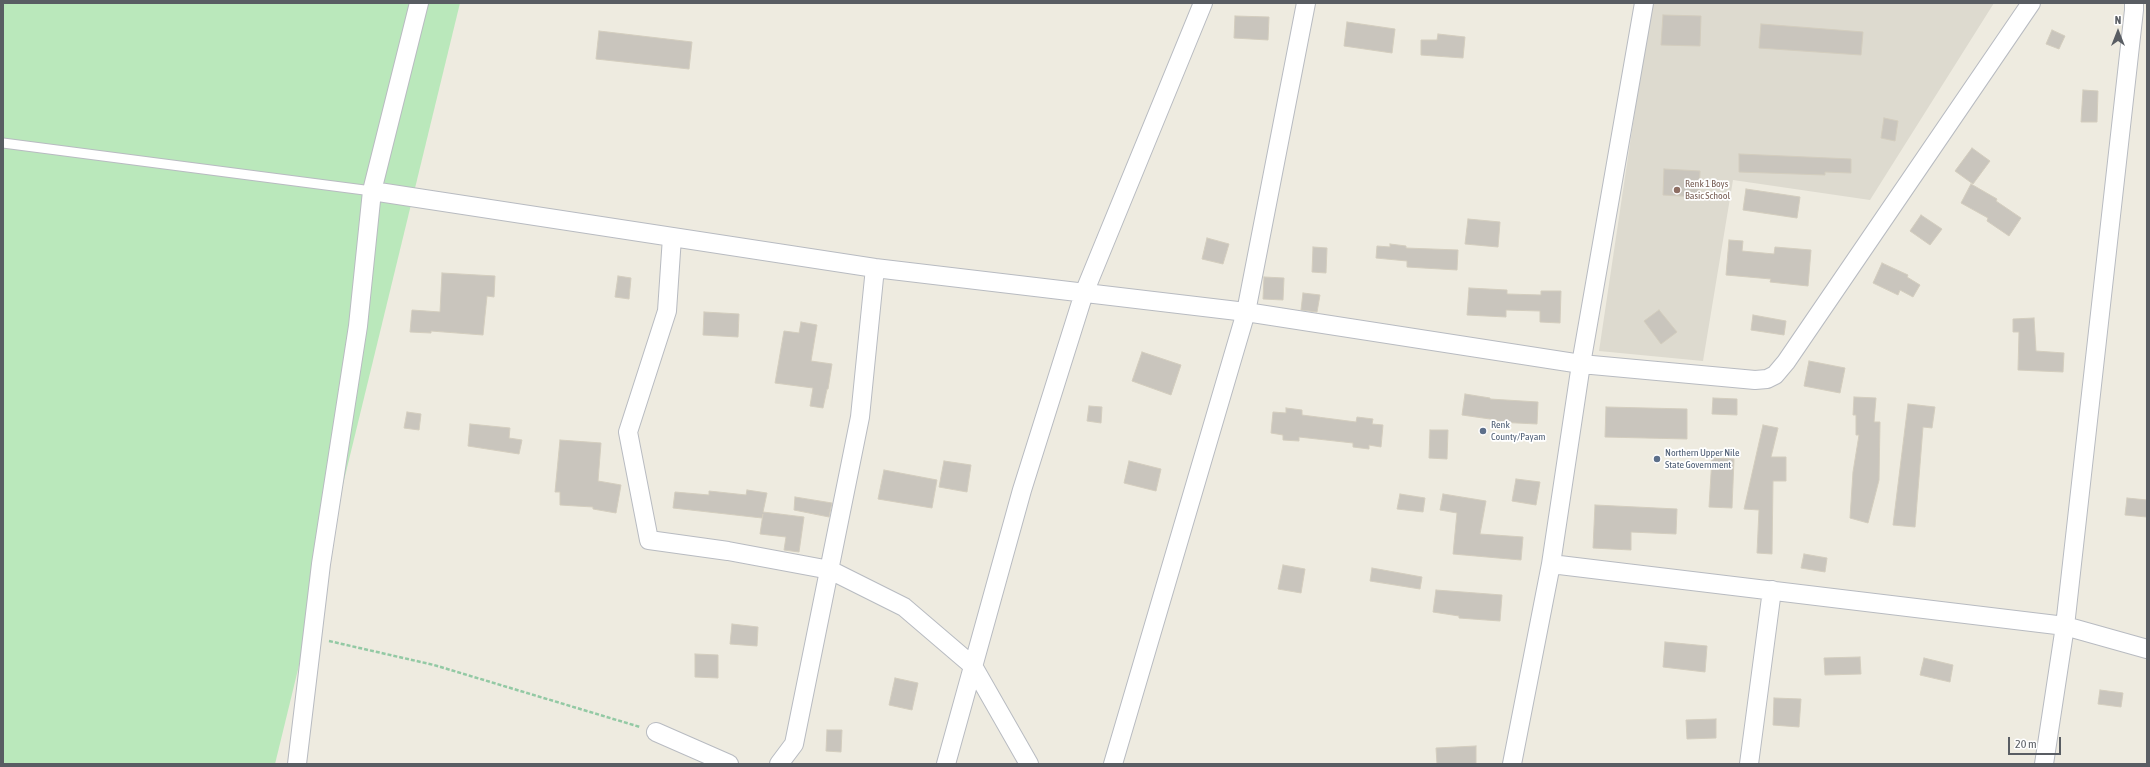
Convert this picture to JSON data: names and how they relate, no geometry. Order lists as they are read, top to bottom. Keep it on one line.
{"places":["Renk 1 Boys Basic School","Renk County/Payam","Northern Upper Nile State Government"],"scale_bar":"20 m","north":"top"}
